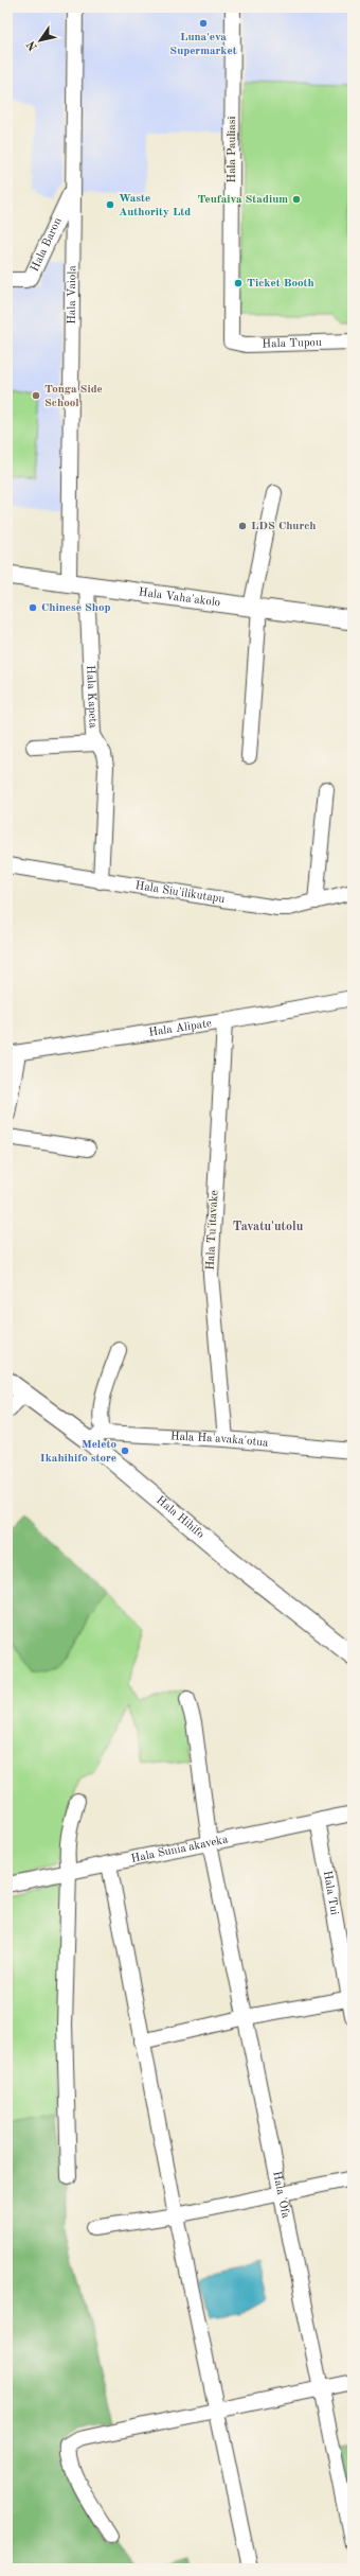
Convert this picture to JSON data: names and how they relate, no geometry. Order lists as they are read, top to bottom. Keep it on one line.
{"streets":{"main road":["Hala Vaha'akolo","Hala Hihifo"],"street":["Hala Pauliasi","Hala Baron","Hala Vaiola","Hala Tupou","Hala Kapeta","Hala Siu'ilikutapu","Hala Alipate","Hala Tu'itavake","Hala Ha'avaka'otua","Hala Sunia'akaveka","Hala Tui","Hala 'Ofa"]},"crossings":[["Hala Pauliasi","Hala Tupou"],["Hala Baron","Hala Vaiola"],["Hala Vaiola","Hala Vaha'akolo"],["Hala Vaiola","Hala Kapeta"],["Hala Vaha'akolo","Hala Kapeta"],["Hala Kapeta","Hala Siu'ilikutapu"],["Hala Alipate","Hala Tu'itavake"],["Hala Tu'itavake","Hala Ha'avaka'otua"],["Hala Sunia'akaveka","Hala Tui"],["Hala Sunia'akaveka","Hala 'Ofa"]],"districts":["Tavatu'utolu"],"places":["Luna'eva Supermarket","Teufaiva Stadium","Waste Authority Ltd","Ticket Booth","Tonga Side School","LDS Church","Chinese Shop","Meleto Ikahihifo store"],"north":"bottom left"}
